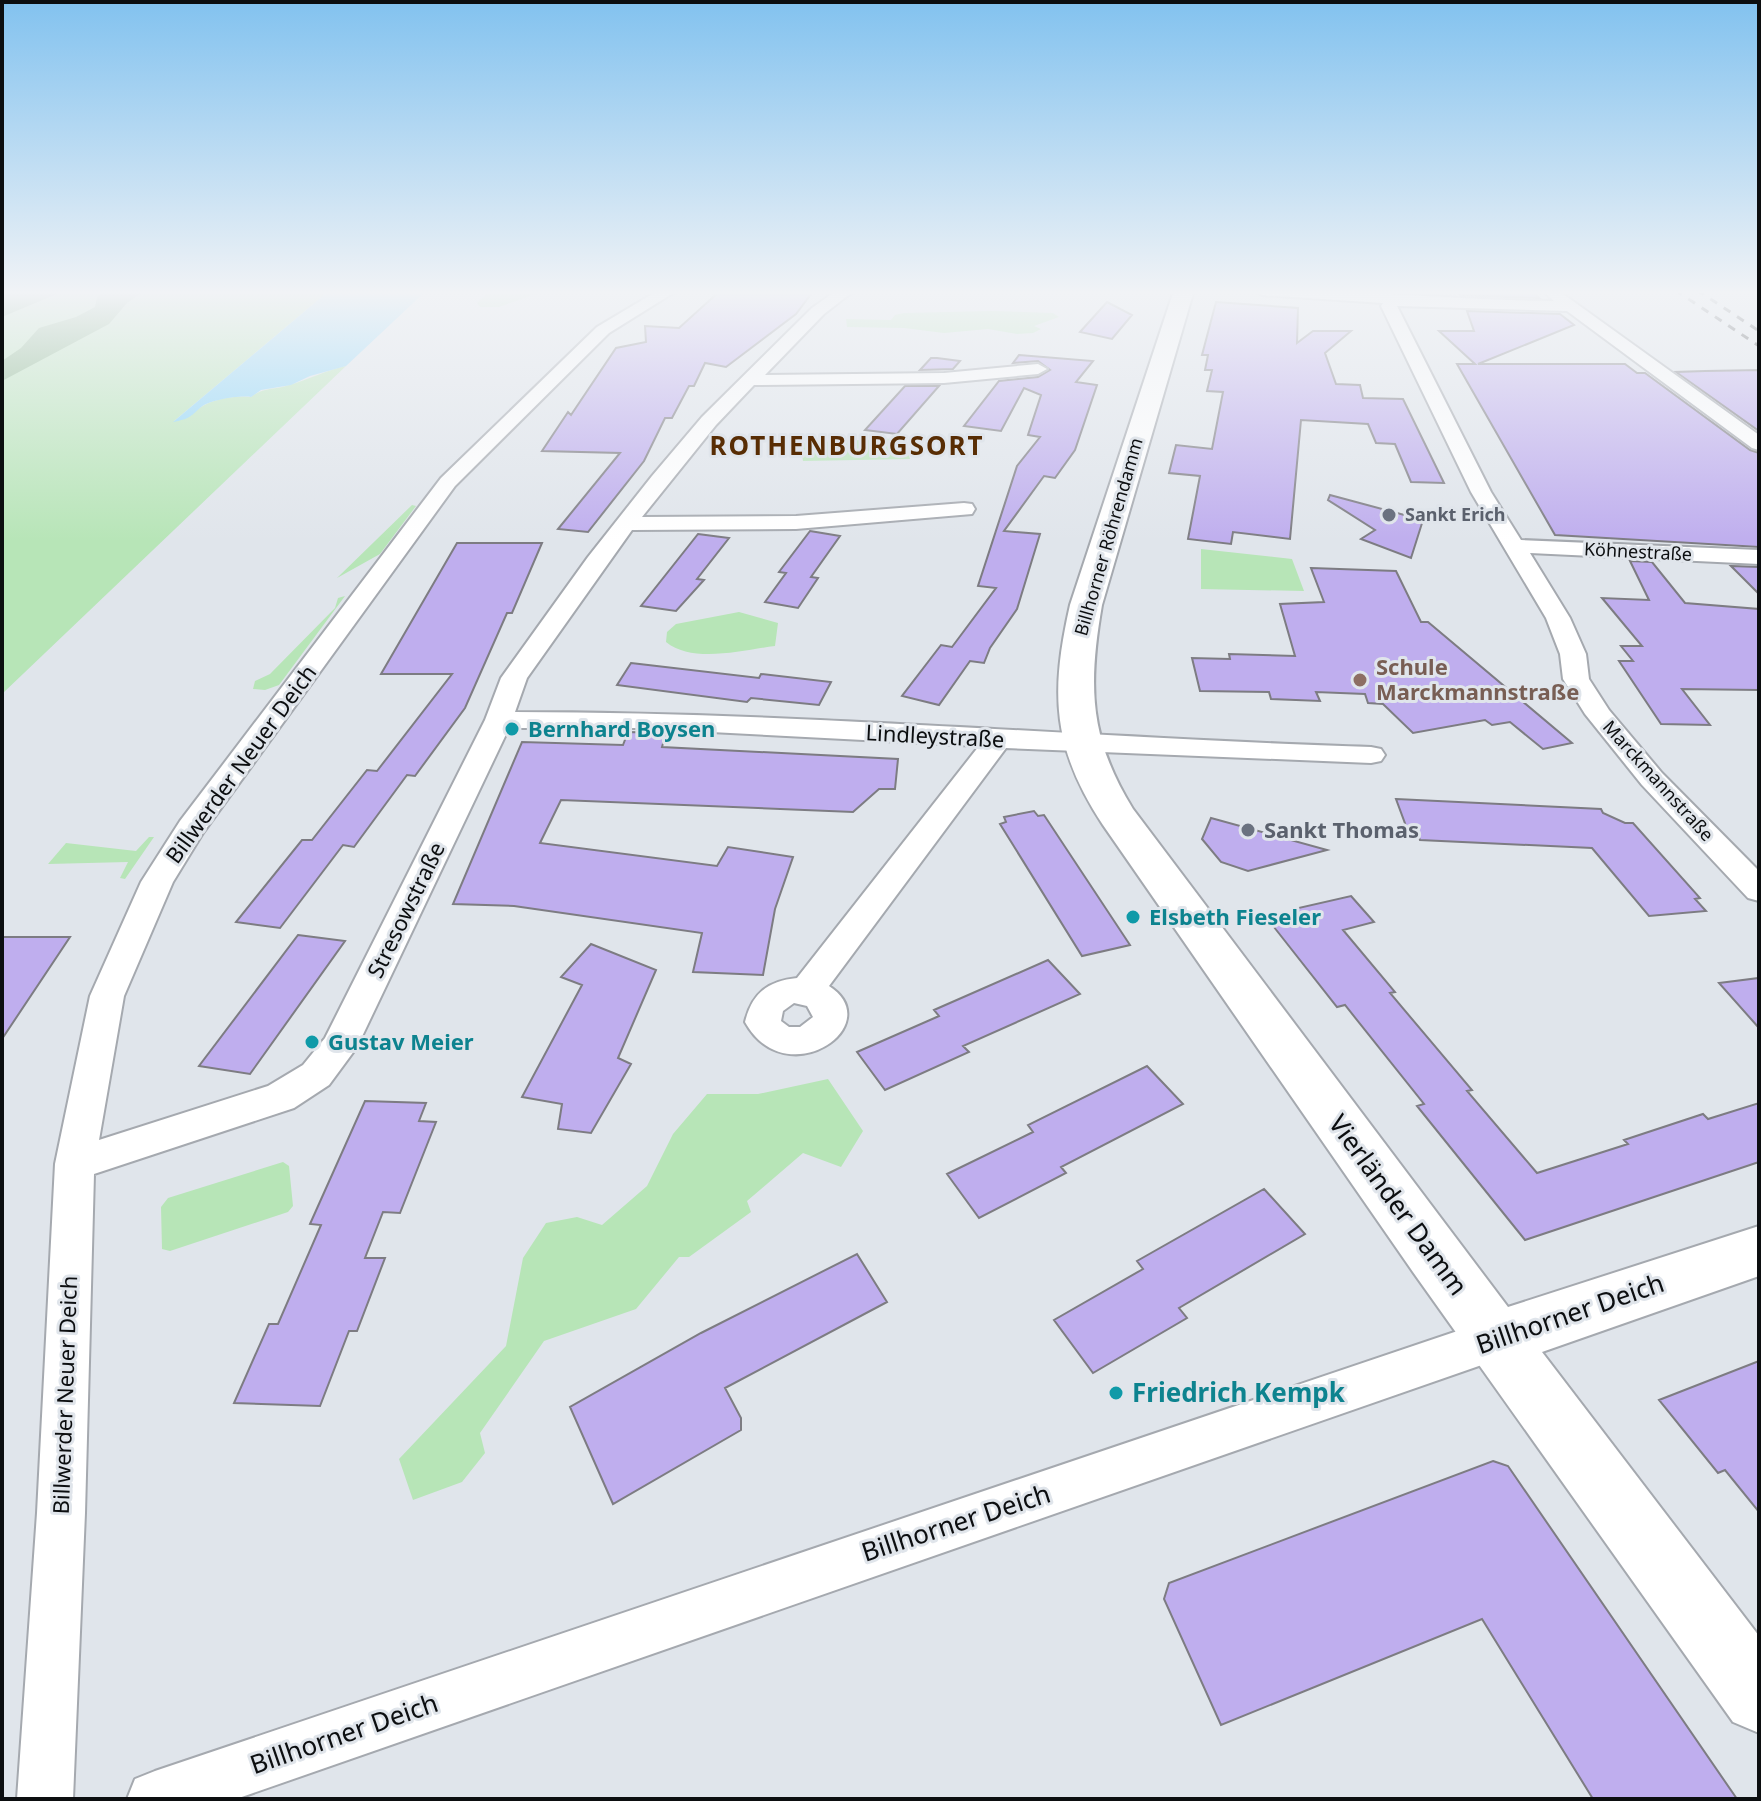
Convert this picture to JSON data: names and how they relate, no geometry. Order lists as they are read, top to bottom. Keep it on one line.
{"streets":{"street":["Billhorner Röhrendamm","Köhnestraße","Lindleystraße","Billwerder Neuer Deich","Marckmannstraße","Stresowstraße","Vierländer Damm","Billhorner Deich"]},"crossings":[["Billhorner Röhrendamm","Lindleystraße"],["Billhorner Röhrendamm","Vierländer Damm"],["Köhnestraße","Marckmannstraße"],["Lindleystraße","Stresowstraße"],["Lindleystraße","Vierländer Damm"],["Billwerder Neuer Deich","Stresowstraße"],["Vierländer Damm","Billhorner Deich"]],"districts":["ROTHENBURGSORT"],"places":["Sankt Erich","Schule Marckmannstraße","Bernhard Boysen","Sankt Thomas","Elsbeth Fieseler","Gustav Meier","Friedrich Kempk"]}
